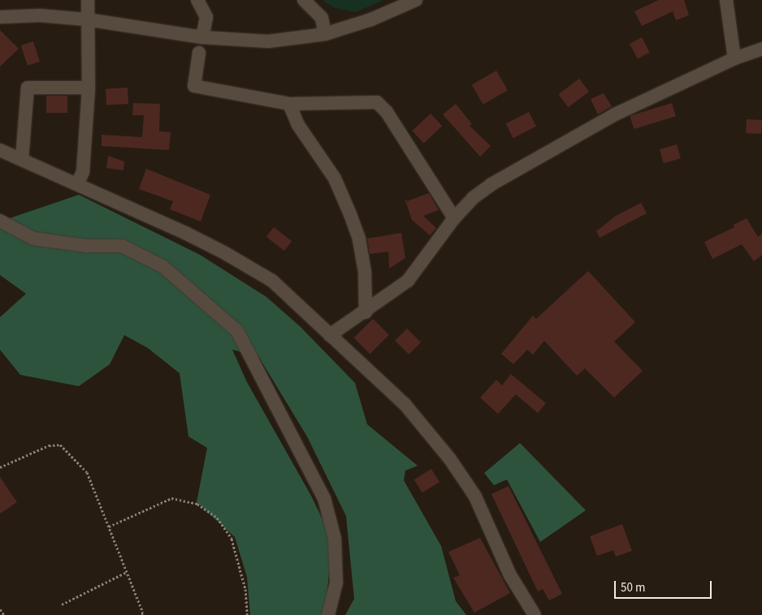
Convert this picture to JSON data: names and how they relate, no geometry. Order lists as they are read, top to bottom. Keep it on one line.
{"scale_bar":"50 m"}
